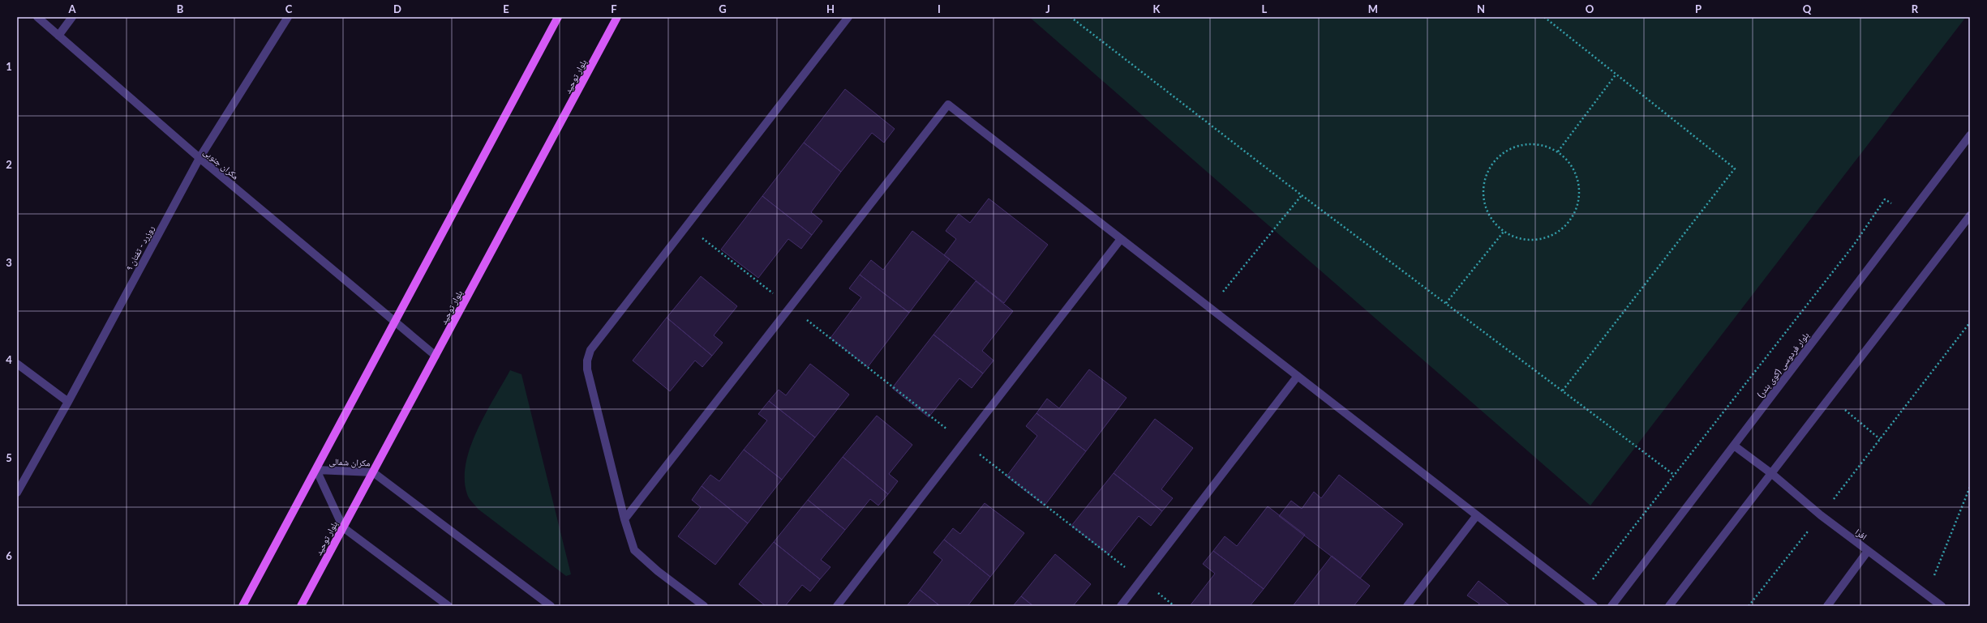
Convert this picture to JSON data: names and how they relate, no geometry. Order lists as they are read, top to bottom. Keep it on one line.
{"streets":{"main road":["بلوار توحید"],"street":["مکران جنوبی","روزرد - تفتان ۹","بلوار فردوسی (کوی بندر)","مکران شمالی","افرا"]},"crossings":[["بلوار توحید","مکران جنوبی"],["بلوار توحید","مکران شمالی"],["مکران جنوبی","روزرد - تفتان ۹"],["بلوار فردوسی (کوی بندر)","افرا"]],"grid":{"columns":["A","B","C","D","E","F","G","H","I","J","K","L","M","N","O","P","Q","R"],"rows":["1","2","3","4","5","6"]}}
